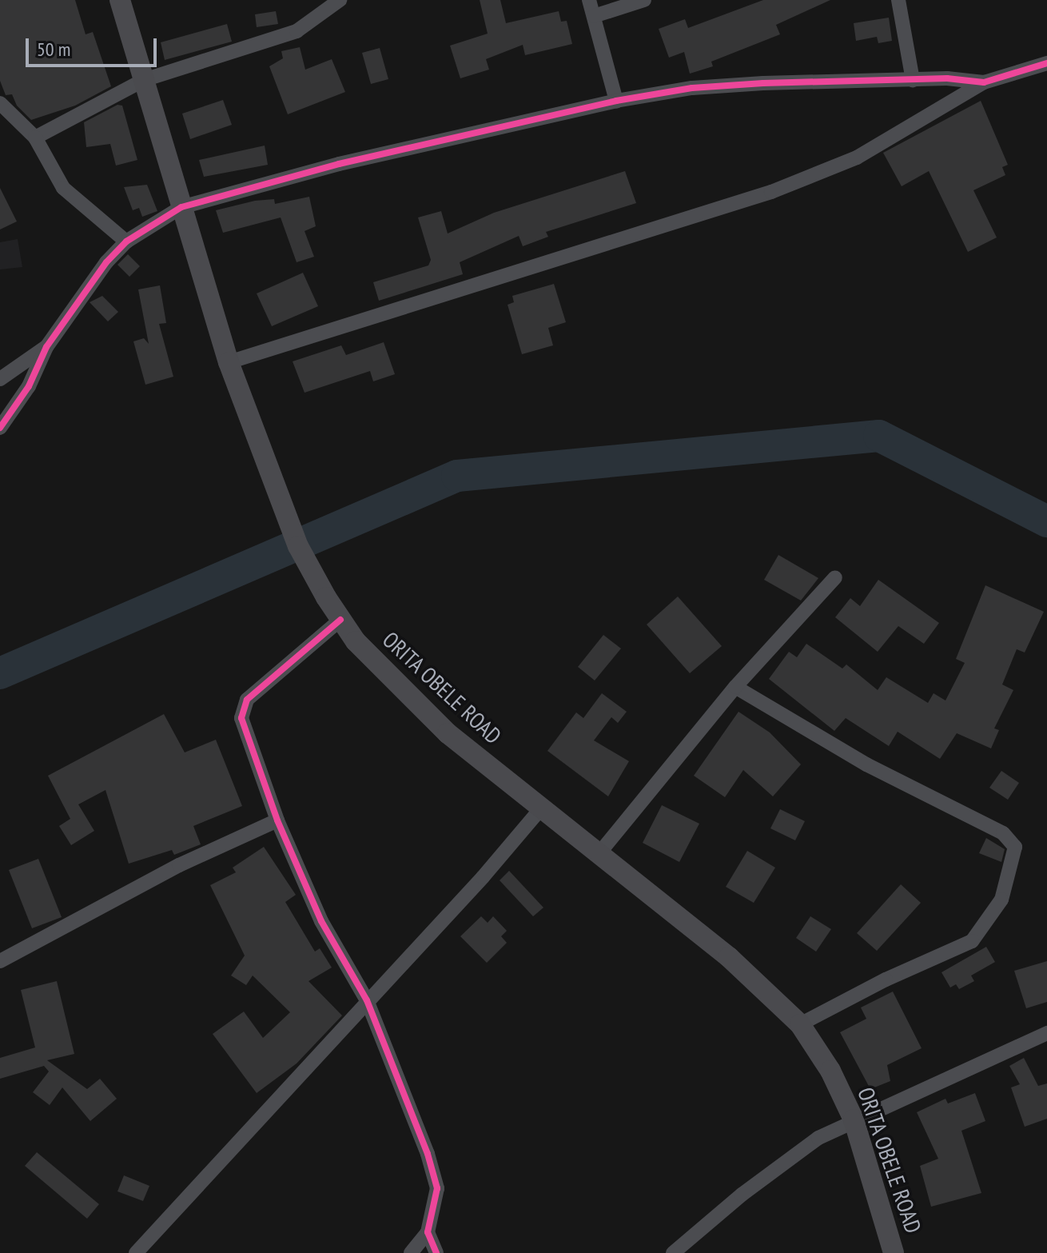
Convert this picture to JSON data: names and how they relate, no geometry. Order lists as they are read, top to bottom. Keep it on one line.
{"streets":{"main road":["ORITA OBELE ROAD"]},"scale_bar":"50 m"}
